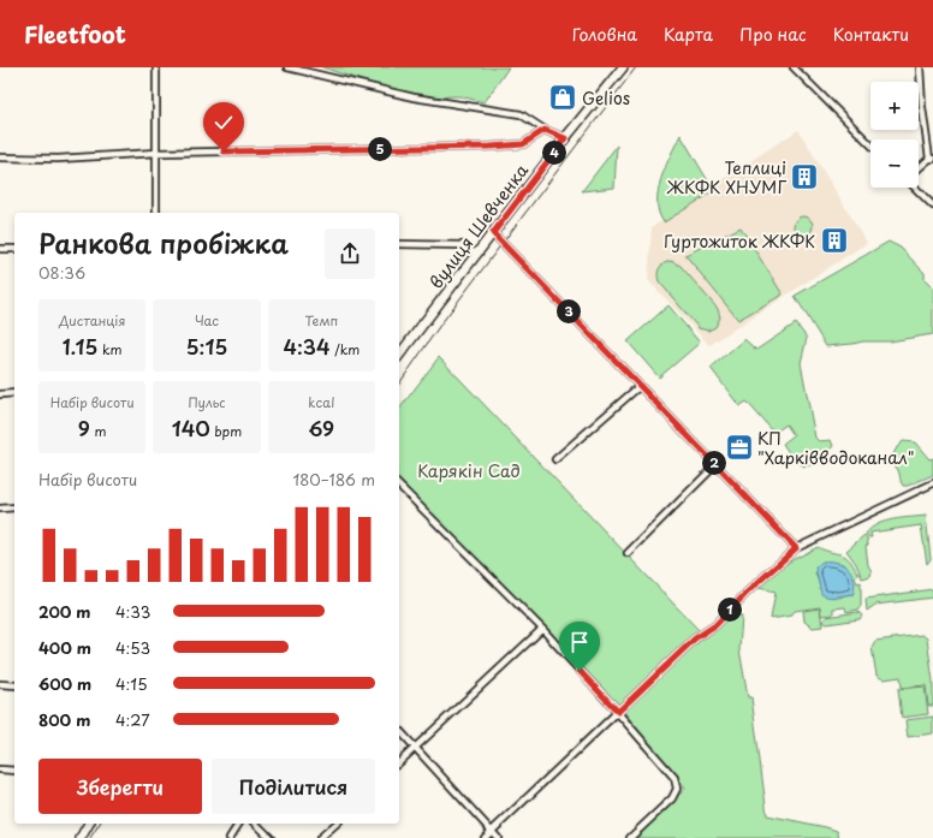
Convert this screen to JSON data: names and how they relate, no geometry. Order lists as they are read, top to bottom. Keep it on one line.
{"streets":{"main road":["вулиця Шевченка"]},"parks":["Карякін Сад"],"places":{"shop":["Gelios"],"building":["Теплиці ЖКФК ХНУМГ","Гуртожиток ЖКФК"],"office":["КП \"Харківводоканал\""]},"page":{"header":"Fleetfoot","nav":["Головна","Карта","Про нас","Контакти"],"map_buttons":["+","−"],"pins":["5","4","3","2","1"],"heading":["Ранкова пробіжка","08:36"],"stats":[["Дистанція","1.15 km"],["Час","5:15"],["Темп","4:34 /km"],["Набір висоти","9 m"],["Пульс","140 bpm"],["kcal","69"]],"chart":["Набір висоти","180–186 m"],"list":[{"name":"200 m","note":"4:33"},{"name":"400 m","note":"4:53"},{"name":"600 m","note":"4:15"},{"name":"800 m","note":"4:27"}],"buttons":["Зберегти","Поділитися"]}}
